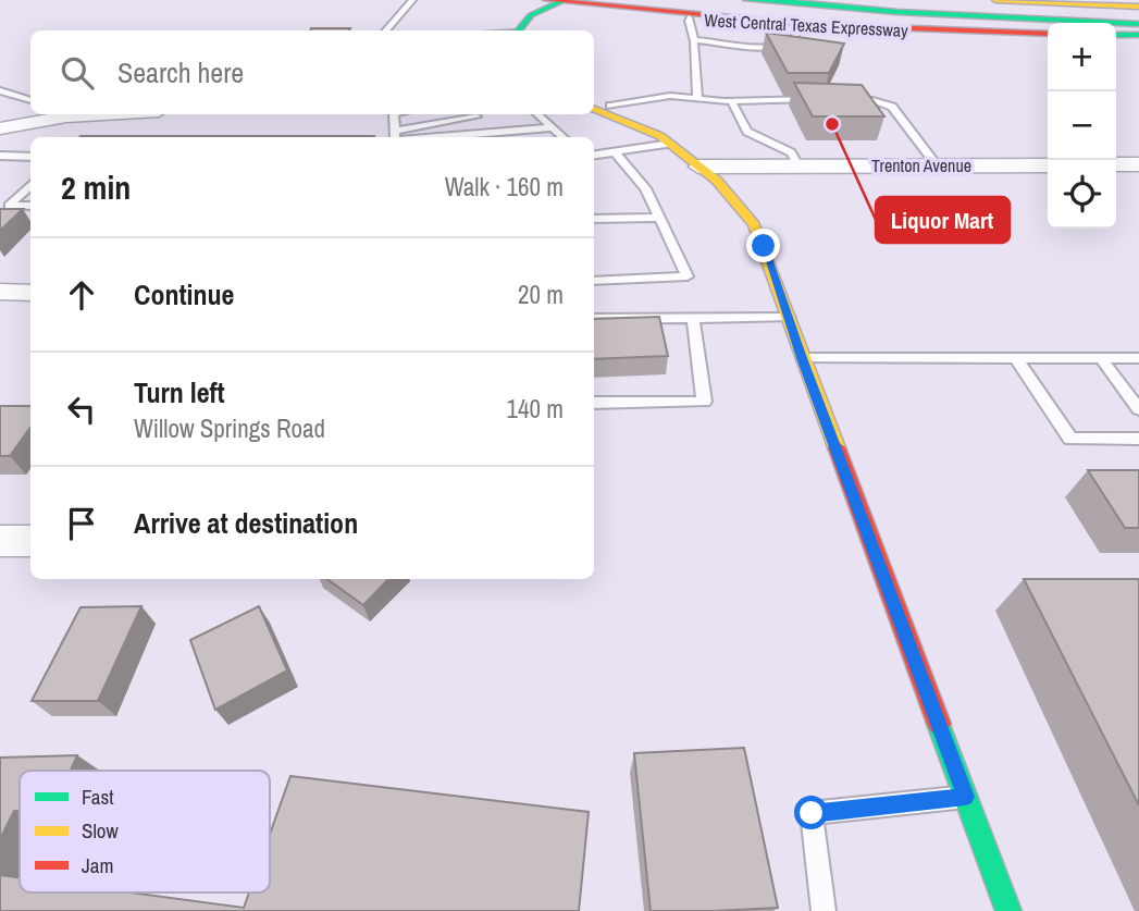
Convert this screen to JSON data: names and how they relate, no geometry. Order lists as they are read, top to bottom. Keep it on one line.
{"streets":{"main road":["West Central Texas Expressway"],"street":["Trenton Avenue"]},"places":["Liquor Mart"],"legend":["Fast","Slow","Jam"],"page":{"map_buttons":["+","−"],"search":"Search here","heading":["2 min","Walk · 160 m"],"list":[["Continue","20 m"],["Turn left","Willow Springs Road","140 m"],"Arrive at destination"]}}
